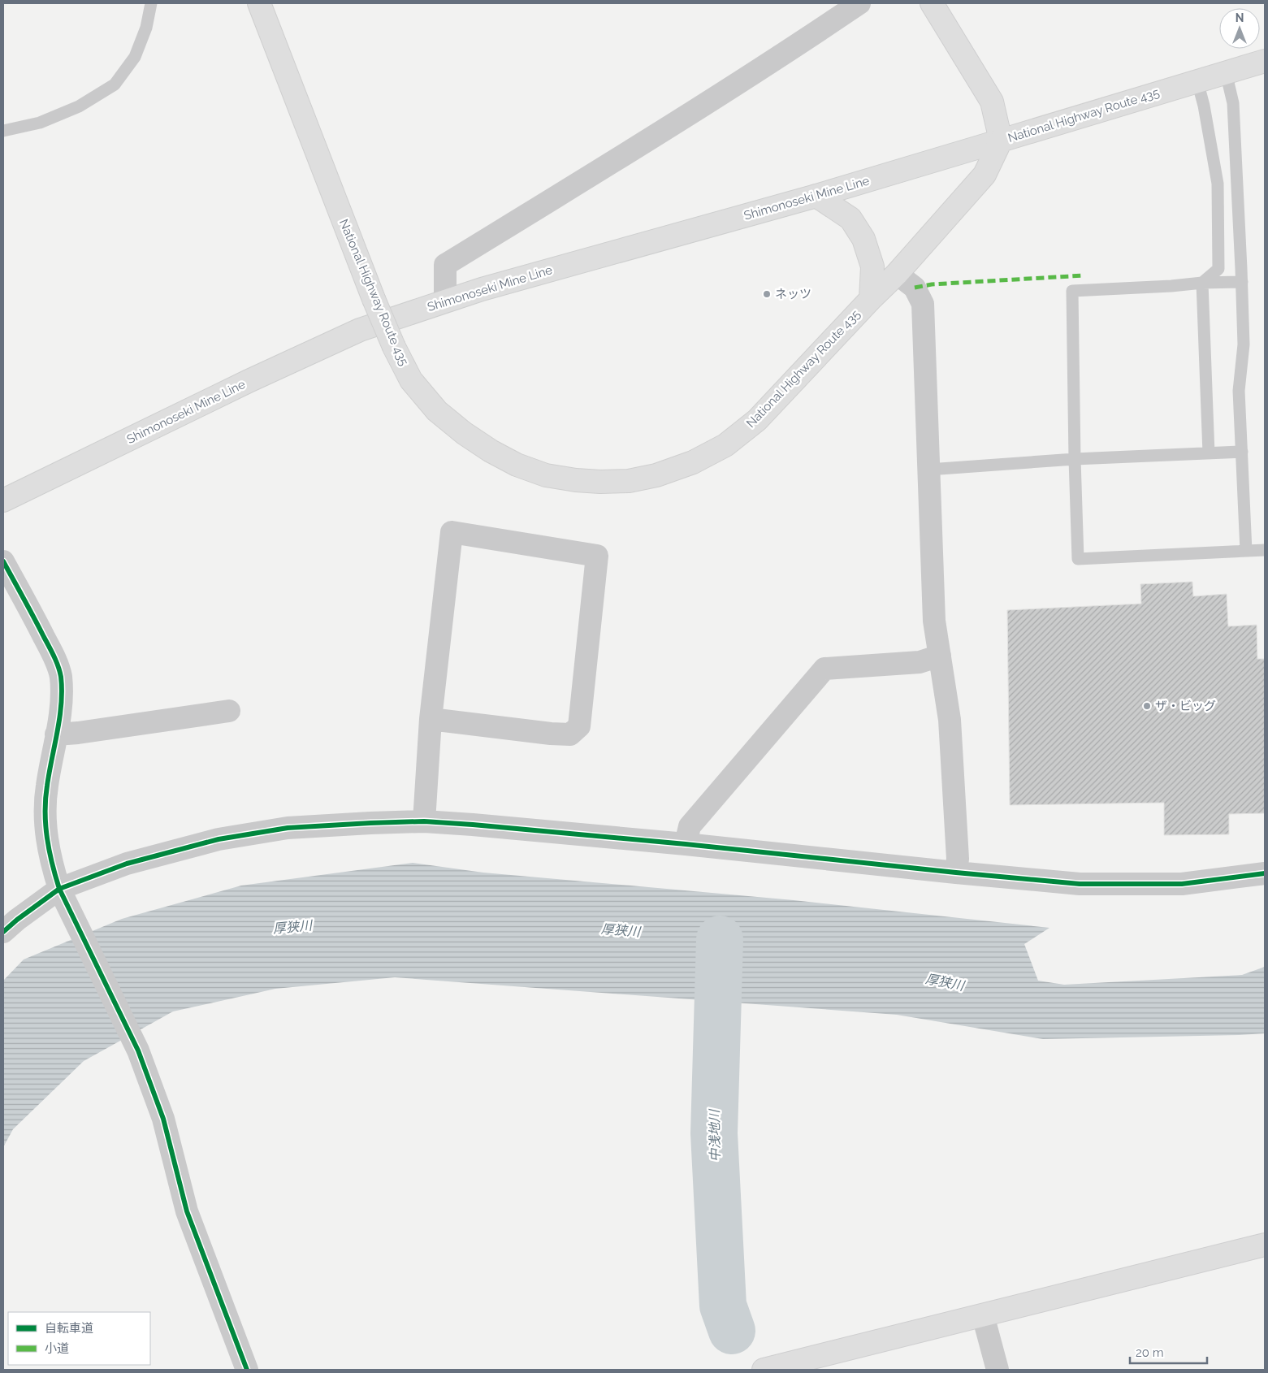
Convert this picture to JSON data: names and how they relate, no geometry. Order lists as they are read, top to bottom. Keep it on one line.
{"streets":{"main road":["National Highway Route 435","Shimonoseki Mine Line"]},"crossings":[["National Highway Route 435","Shimonoseki Mine Line"]],"water":["厚狭川","中浅地川"],"places":["ネッツ","ザ・ビッグ"],"legend":["自転車道","小道"],"scale_bar":"20 m","north":"top"}
